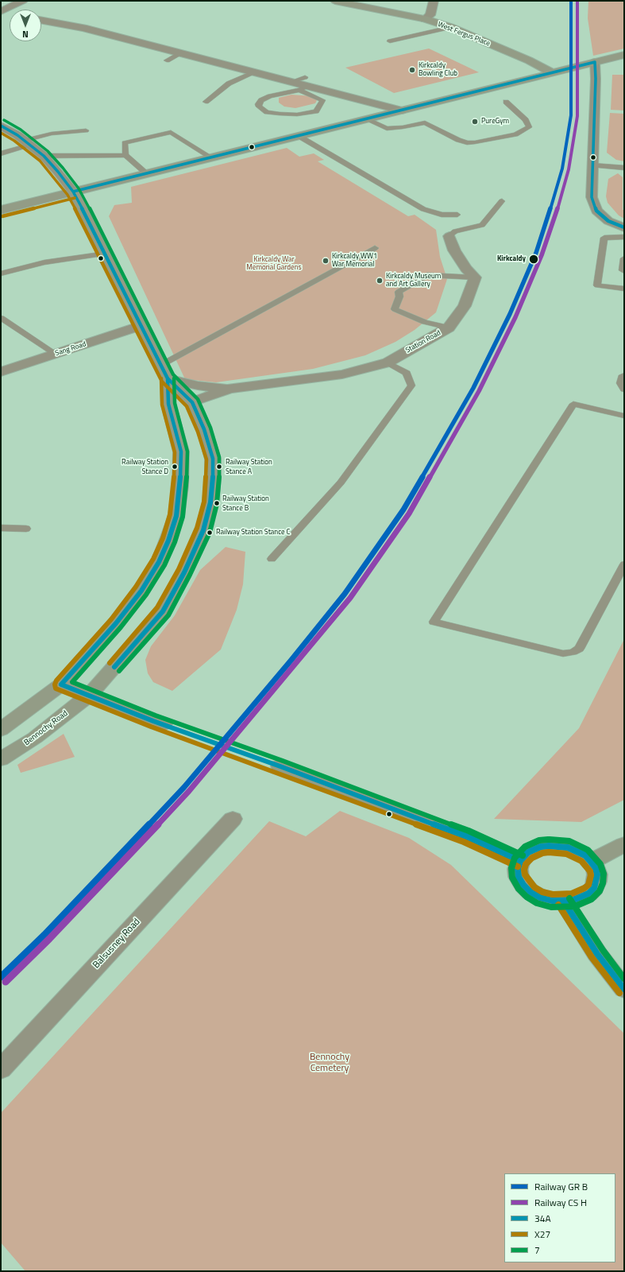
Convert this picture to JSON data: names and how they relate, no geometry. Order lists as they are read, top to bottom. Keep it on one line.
{"streets":{"main road":["West Fergus Place","Bennochy Road"],"street":["Station Road","Sang Road","Balsusney Road"]},"crossings":[["Station Road","Bennochy Road"],["Sang Road","Bennochy Road"]],"parks":["Kirkcaldy War Memorial Gardens","Bennochy Cemetery"],"places":["Kirkcaldy Bowling Club","PureGym","Kirkcaldy","Kirkcaldy WW1 War Memorial","Kirkcaldy Museum and Art Gallery","Railway Station Stance D","Railway Station Stance A","Railway Station Stance B","Railway Station Stance C"],"lines":["transit line 34A","transit line 7","transit line X27"],"legend":["Railway GR B","Railway CS H","34A","X27","7"],"north":"bottom"}
